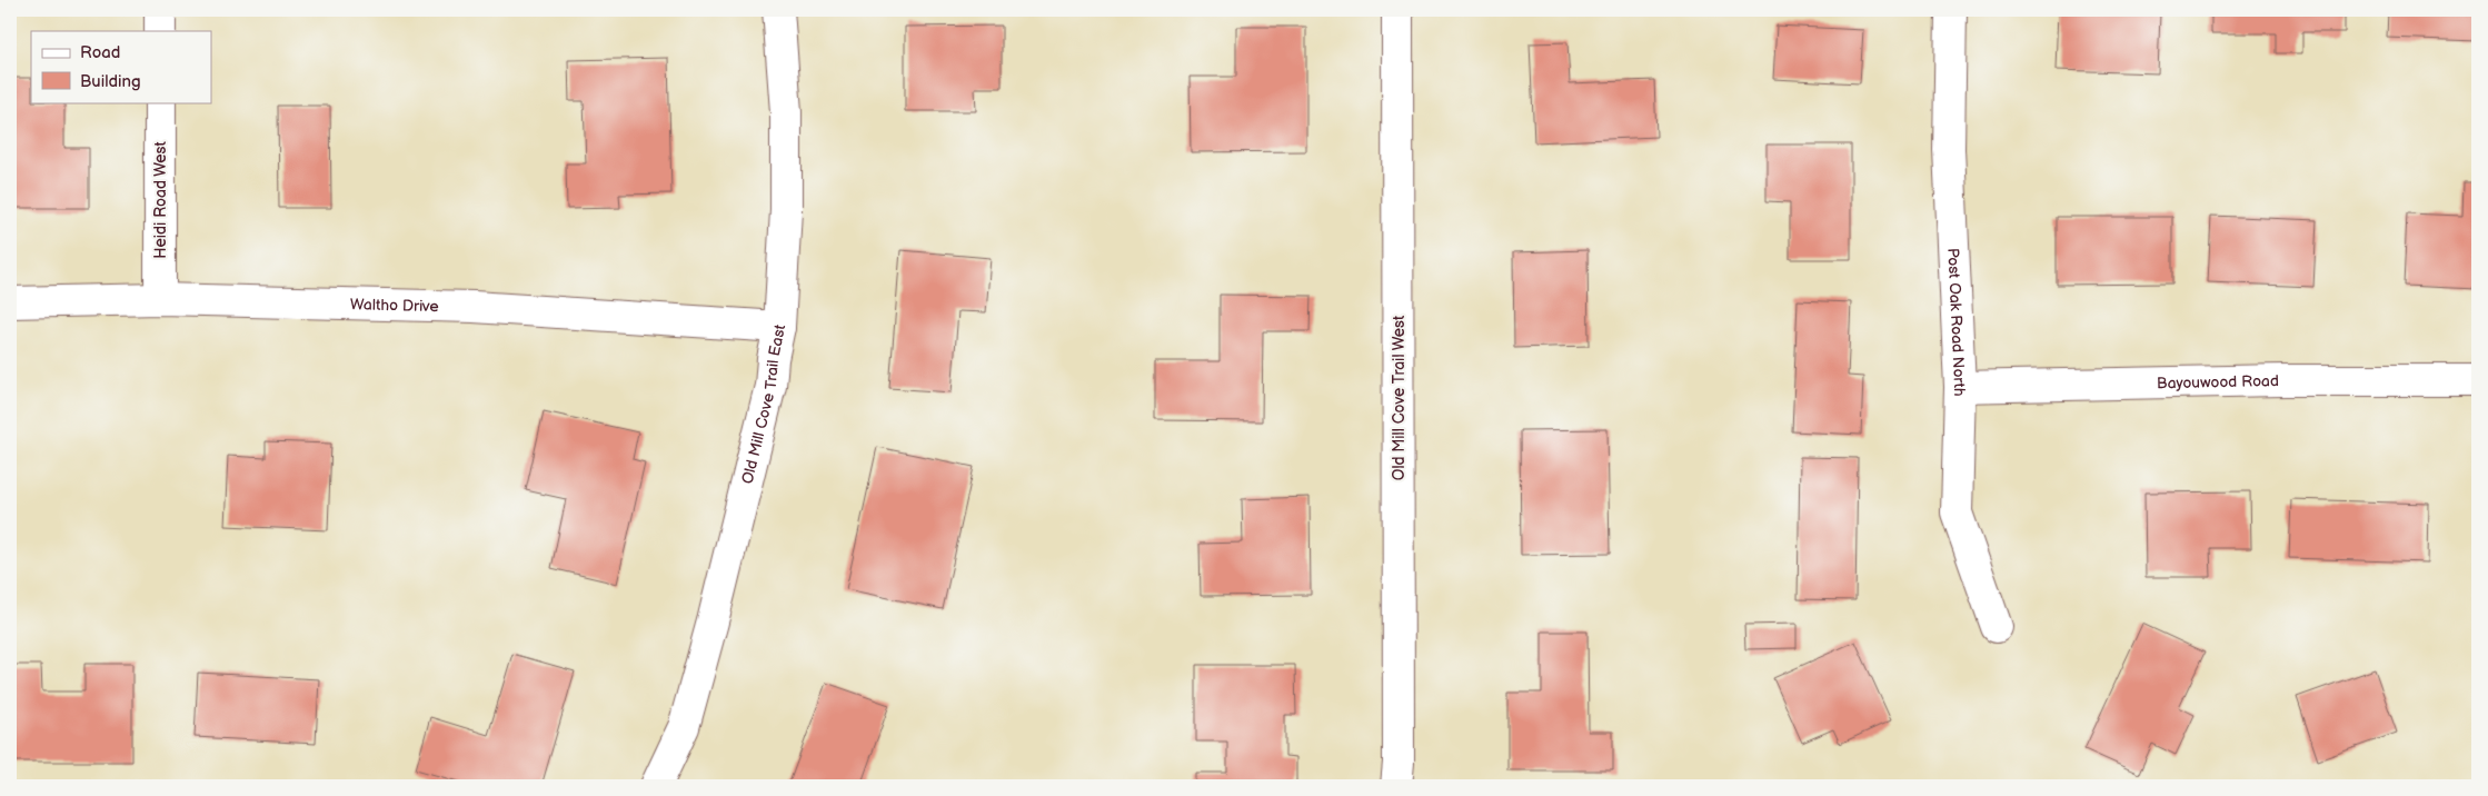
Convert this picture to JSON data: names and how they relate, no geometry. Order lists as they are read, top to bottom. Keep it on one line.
{"streets":{"street":["Heidi Road West","Waltho Drive","Post Oak Road North","Bayouwood Road","Old Mill Cove Trail West","Old Mill Cove Trail East"]},"crossings":[["Heidi Road West","Waltho Drive"],["Waltho Drive","Old Mill Cove Trail East"],["Post Oak Road North","Bayouwood Road"]],"legend":["Road","Building"]}
